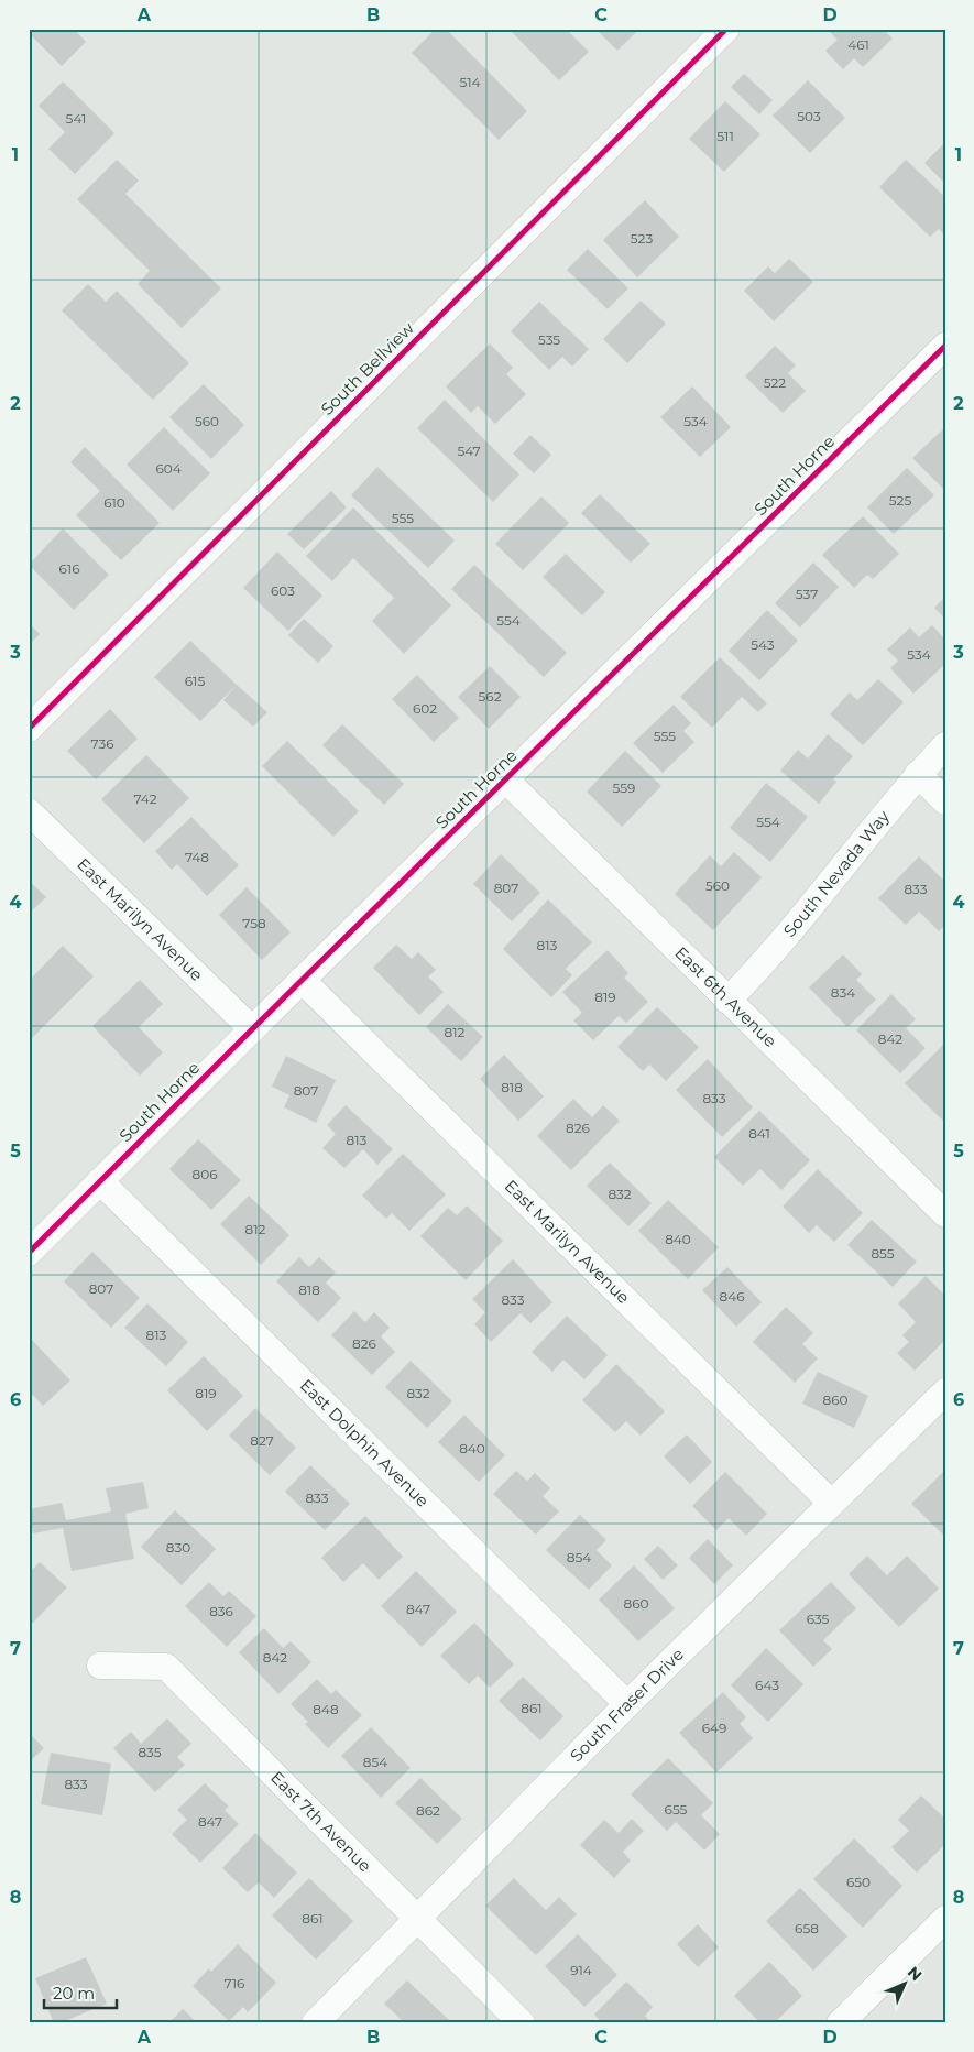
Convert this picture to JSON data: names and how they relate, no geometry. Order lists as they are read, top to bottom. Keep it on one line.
{"streets":{"street":["South Bellview","South Horne","South Nevada Way","East Marilyn Avenue","East 6th Avenue","East Dolphin Avenue","South Fraser Drive","East 7th Avenue"]},"crossings":[["South Horne","East Marilyn Avenue"],["South Horne","East 6th Avenue"],["South Horne","East Dolphin Avenue"],["South Nevada Way","East 6th Avenue"],["East Marilyn Avenue","South Fraser Drive"],["East Dolphin Avenue","South Fraser Drive"],["South Fraser Drive","East 7th Avenue"]],"house_numbers":["461","514","503","541","511","523","535","522","560","534","547","604","525","610","555","616","603","537","554","543","534","615","562","602","555","736","559","742","554","748","560","807","833","758","813","834","819","812","842","818","807","833","826","841","813","806","832","812","840","855","807","818","846","833","813","826","819","832","860","827","840","833","830","854","860","847","836","635","842","643","861","848","649","835","854","833","655","862","847","650","861","658","914","716"],"scale_bar":"20 m","north":"top right","grid":{"columns":["A","B","C","D"],"rows":["1","2","3","4","5","6","7","8"]}}
